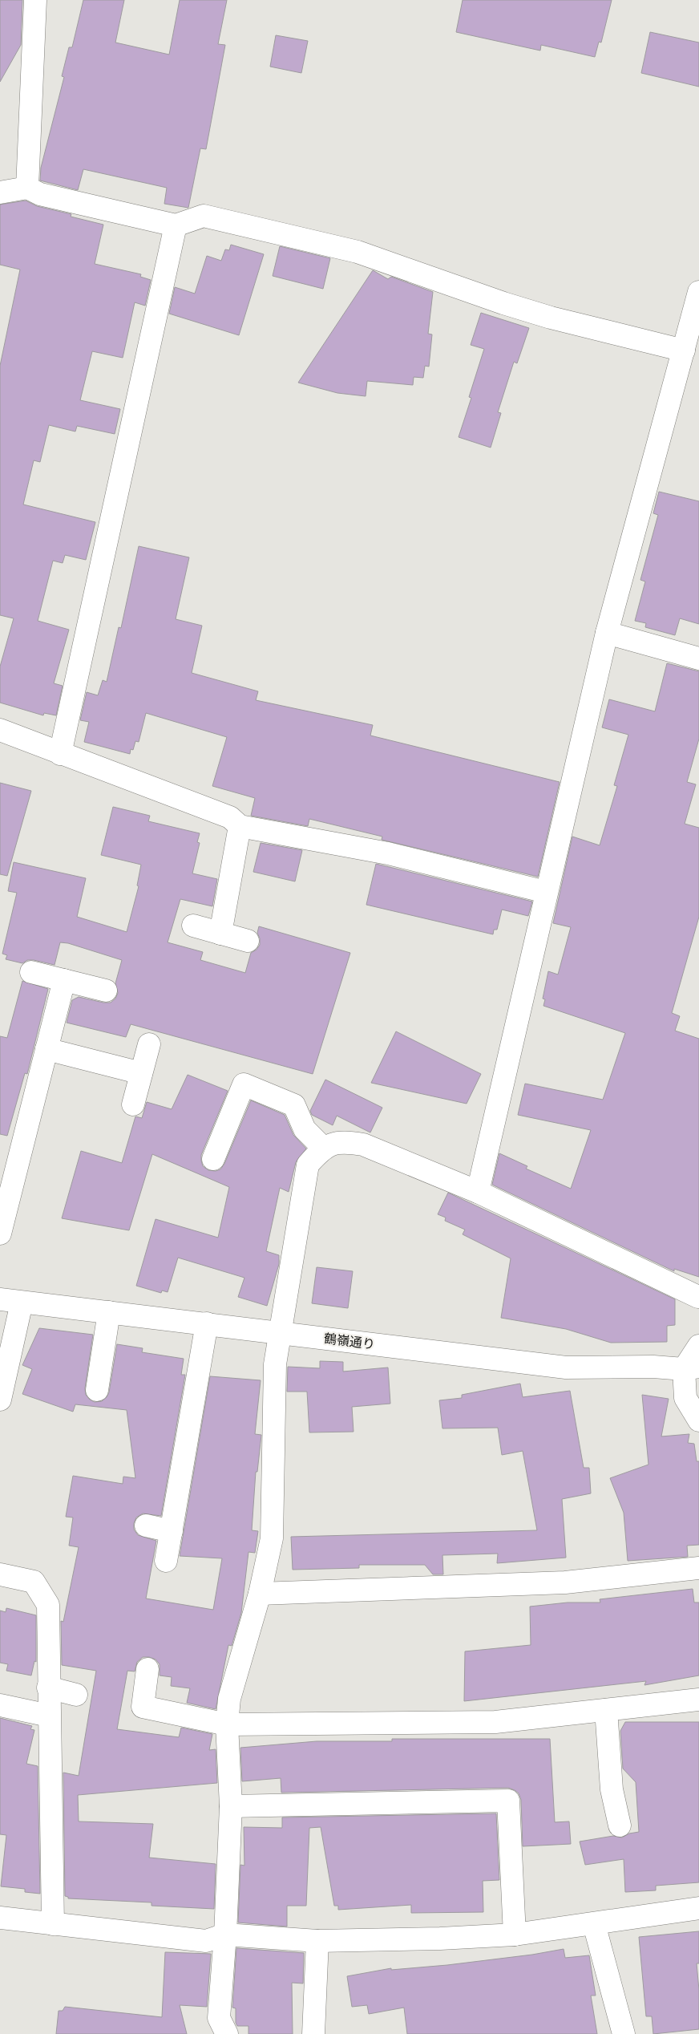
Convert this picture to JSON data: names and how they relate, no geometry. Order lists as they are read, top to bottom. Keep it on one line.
{"streets":{"street":["鶴嶺通り"]}}
